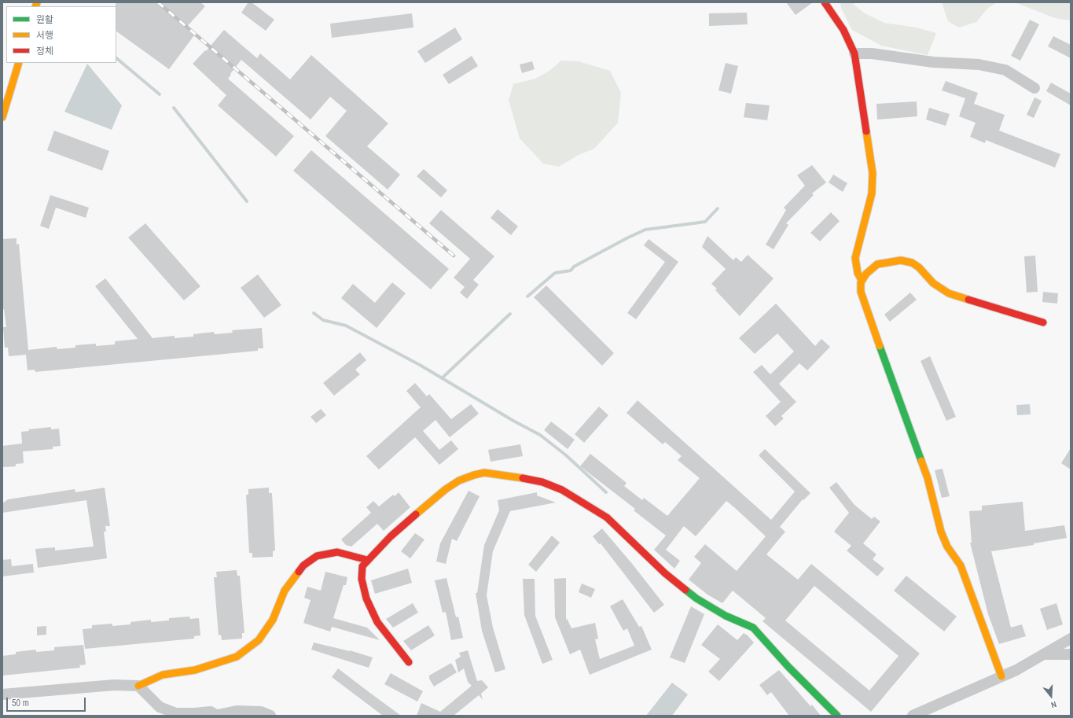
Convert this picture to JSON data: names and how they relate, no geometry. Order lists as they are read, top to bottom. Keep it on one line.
{"legend":["원활","서행","정체"],"scale_bar":"50 m","north":"bottom"}
